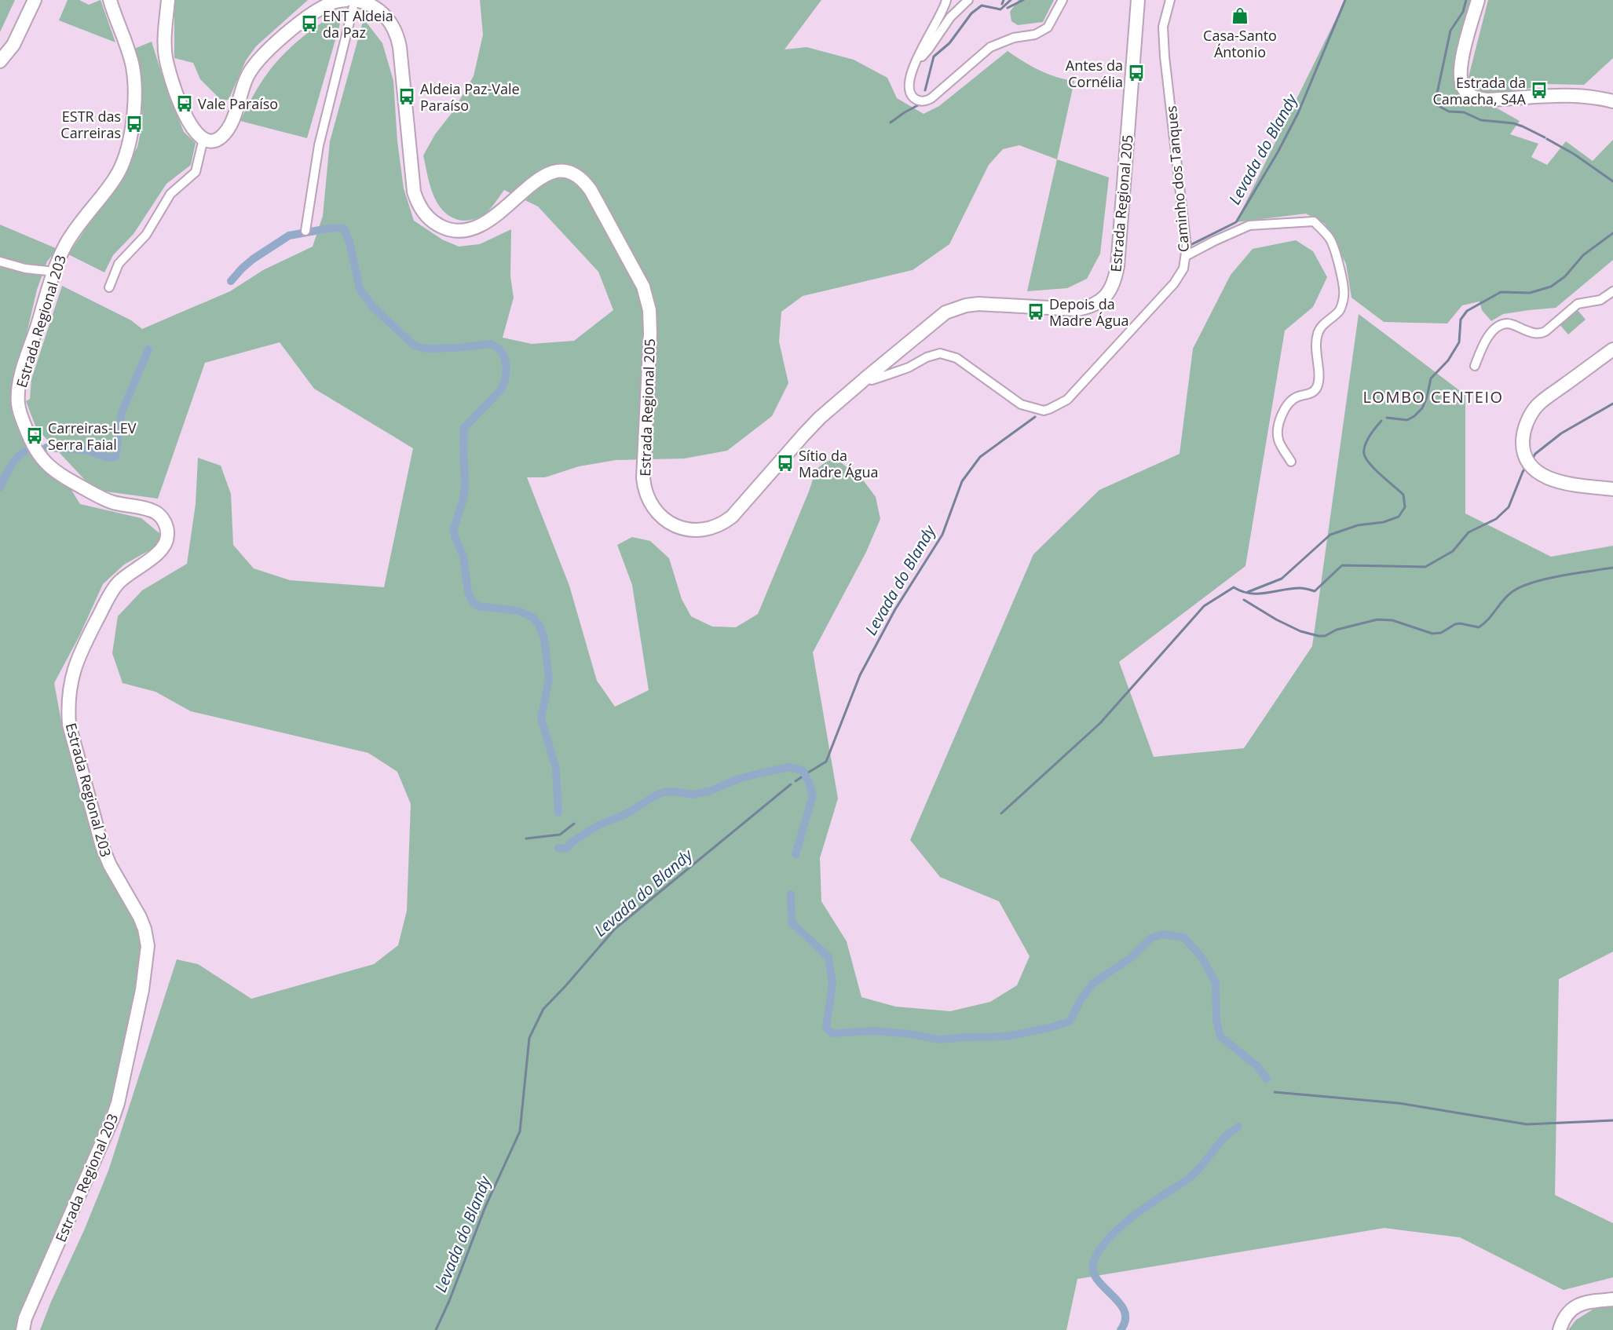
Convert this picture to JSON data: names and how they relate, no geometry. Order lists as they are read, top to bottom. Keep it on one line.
{"streets":{"main road":["Estrada Regional 205","Estrada Regional 203"],"street":["Caminho dos Tanques"]},"crossings":[["Caminho dos Tanques","Estrada Regional 205"]],"districts":["LOMBO CENTEIO"],"water":["Levada do Blandy"],"places":{"shop":["Casa-Santo Ántonio"],"bus stop":["ENT Aldeia da Paz","Antes da Cornélia","Estrada da Camacha, S4A","Aldeia Paz-Vale Paraíso","Vale Paraíso","ESTR das Carreiras","Depois da Madre Água","Carreiras-LEV Serra Faial","Sítio da Madre Água"]}}
